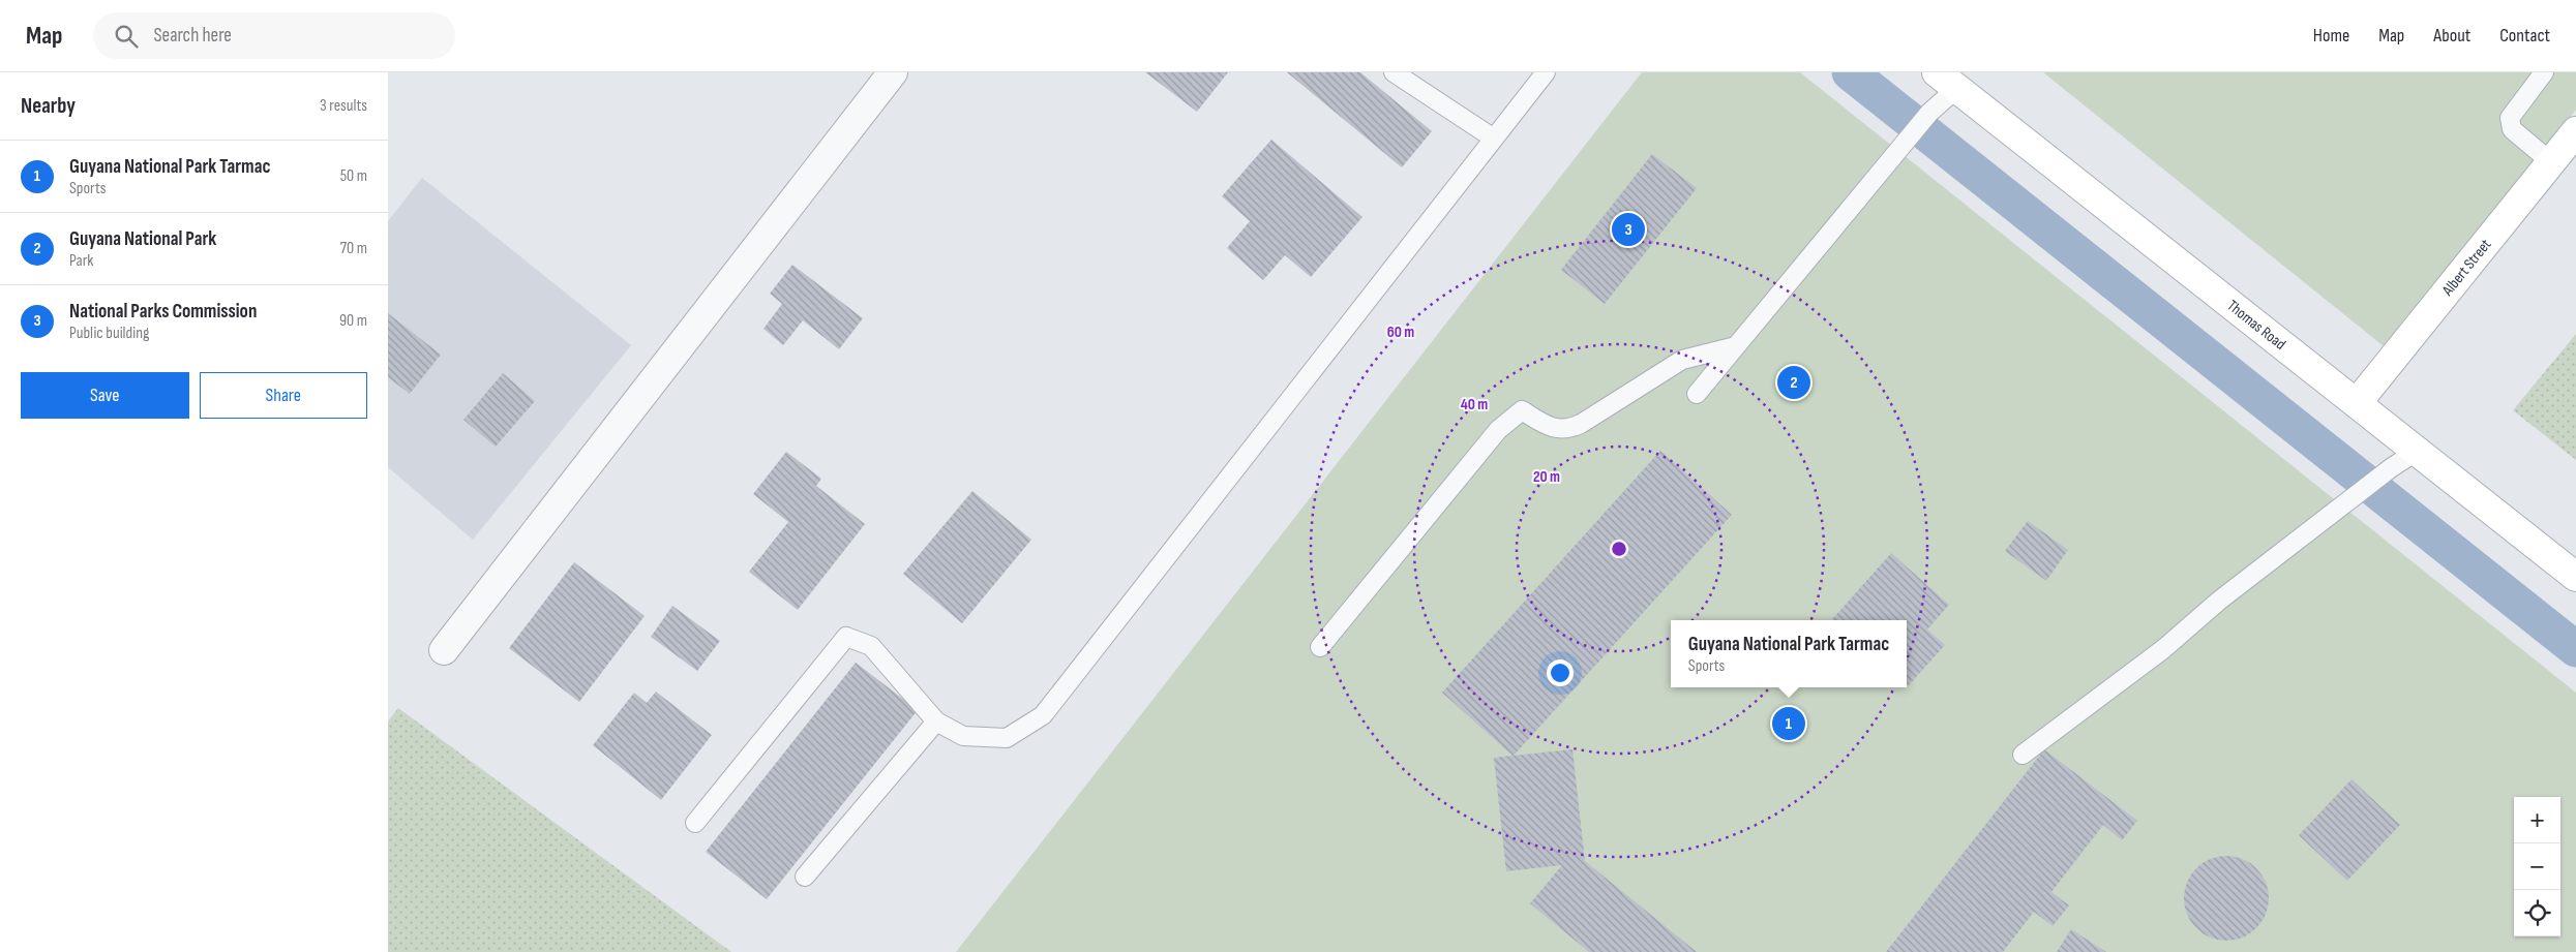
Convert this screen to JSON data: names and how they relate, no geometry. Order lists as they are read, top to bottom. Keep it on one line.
{"streets":{"street":["Albert Street","Thomas Road"]},"crossings":[["Albert Street","Thomas Road"]],"page":{"header":"Map","search":"Search here","nav":["Home","Map","About","Contact"],"heading":["Nearby","3 results"],"list":[{"mark":"1","name":"Guyana National Park Tarmac","note":"Sports","value":"50 m"},{"mark":"2","name":"Guyana National Park","note":"Park","value":"70 m"},{"mark":"3","name":"National Parks Commission","note":"Public building","value":"90 m"}],"pins":["3","2","1"],"buttons":["Save","Share"],"popup":["Guyana National Park Tarmac","Sports"],"map_buttons":["+","−"]},"rings":["60 m","40 m","20 m"]}
